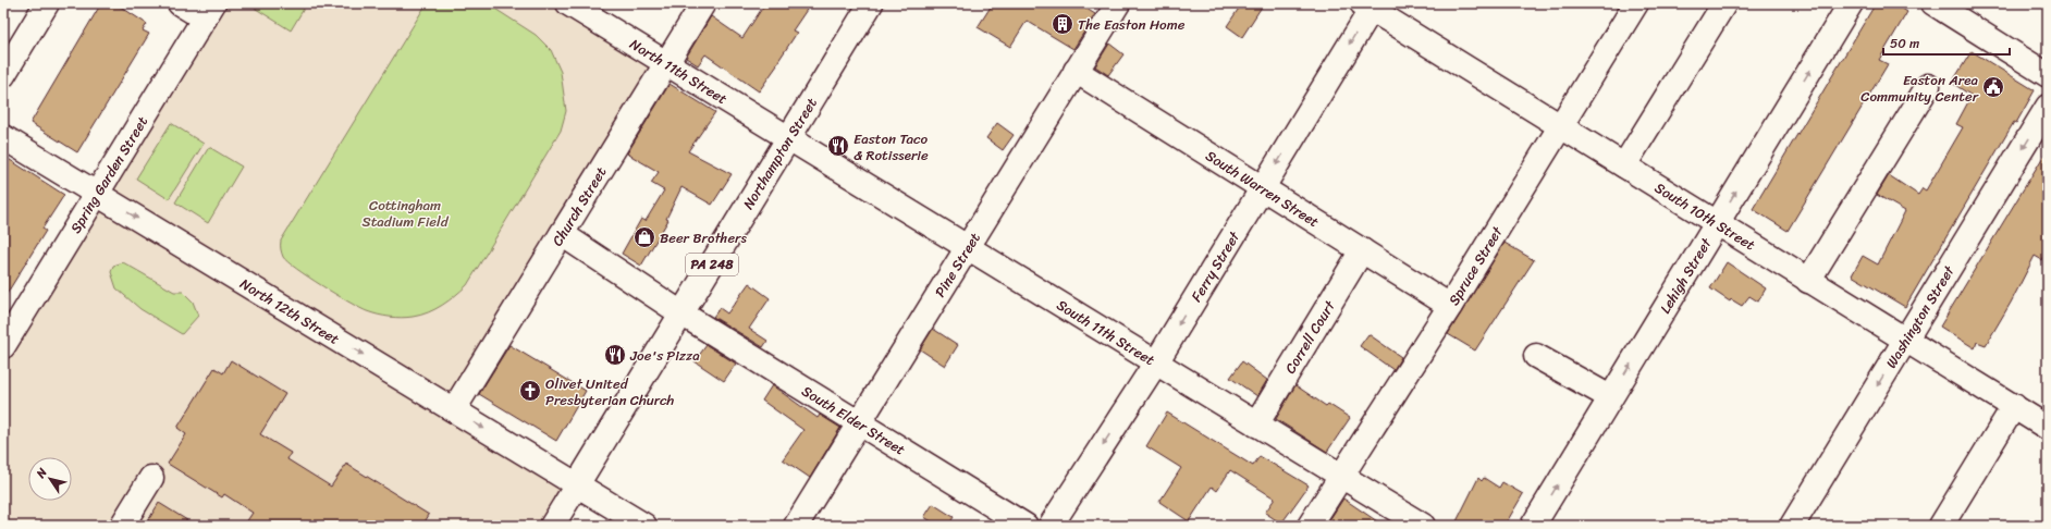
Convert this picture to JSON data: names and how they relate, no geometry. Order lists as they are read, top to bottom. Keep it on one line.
{"streets":{"street":["North 11th Street","Northampton Street","Spring Garden Street","South Warren Street","Church Street","South 10th Street","PA 248","Pine Street","Ferry Street","Spruce Street","Lehigh Street","North 12th Street","Washington Street","South 11th Street","Correll Court","South Elder Street"]},"crossings":[["North 11th Street","Northampton Street"],["North 11th Street","Church Street"],["North 11th Street","South 11th Street"],["Northampton Street","North 12th Street"],["Northampton Street","South 11th Street"],["Northampton Street","South Elder Street"],["Spring Garden Street","North 12th Street"],["South Warren Street","Pine Street"],["South Warren Street","Ferry Street"],["South Warren Street","Spruce Street"],["South Warren Street","Correll Court"],["Church Street","North 12th Street"],["Church Street","South Elder Street"],["South 10th Street","Ferry Street"],["South 10th Street","Spruce Street"],["South 10th Street","Lehigh Street"],["South 10th Street","Washington Street"],["Pine Street","South 11th Street"],["Pine Street","South Elder Street"],["Ferry Street","South 11th Street"],["Spruce Street","South 11th Street"],["South 11th Street","Correll Court"]],"one_way":["Ferry Street","North 12th Street"],"parks":["Cottingham Stadium Field"],"places":{"building":["The Easton Home"],"public building":["Easton Area Community Center"],"restaurant":["Easton Taco & Rotisserie","Joe's Pizza"],"shop":["Beer Brothers"],"church":["Olivet United Presbyterian Church"]},"scale_bar":"50 m","north":"top left"}
